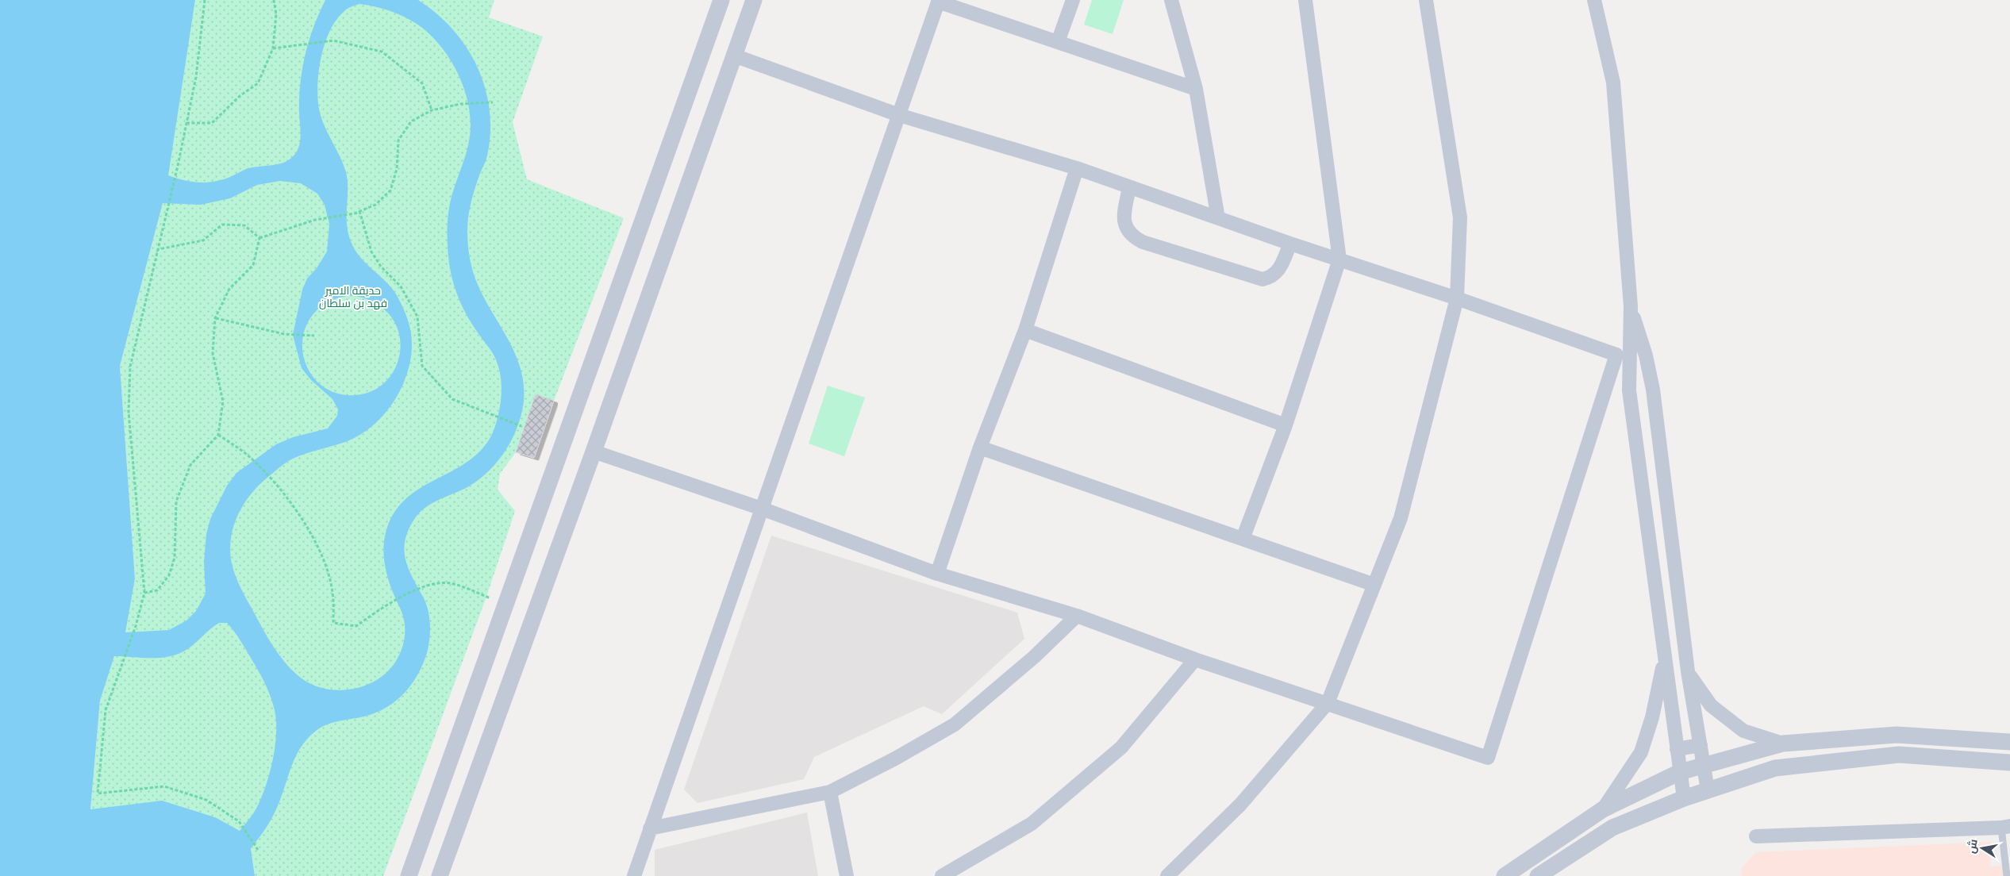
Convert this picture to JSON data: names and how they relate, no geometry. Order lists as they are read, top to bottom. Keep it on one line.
{"parks":["حديقة الامير فهد بن سلطان"],"north":"left"}
